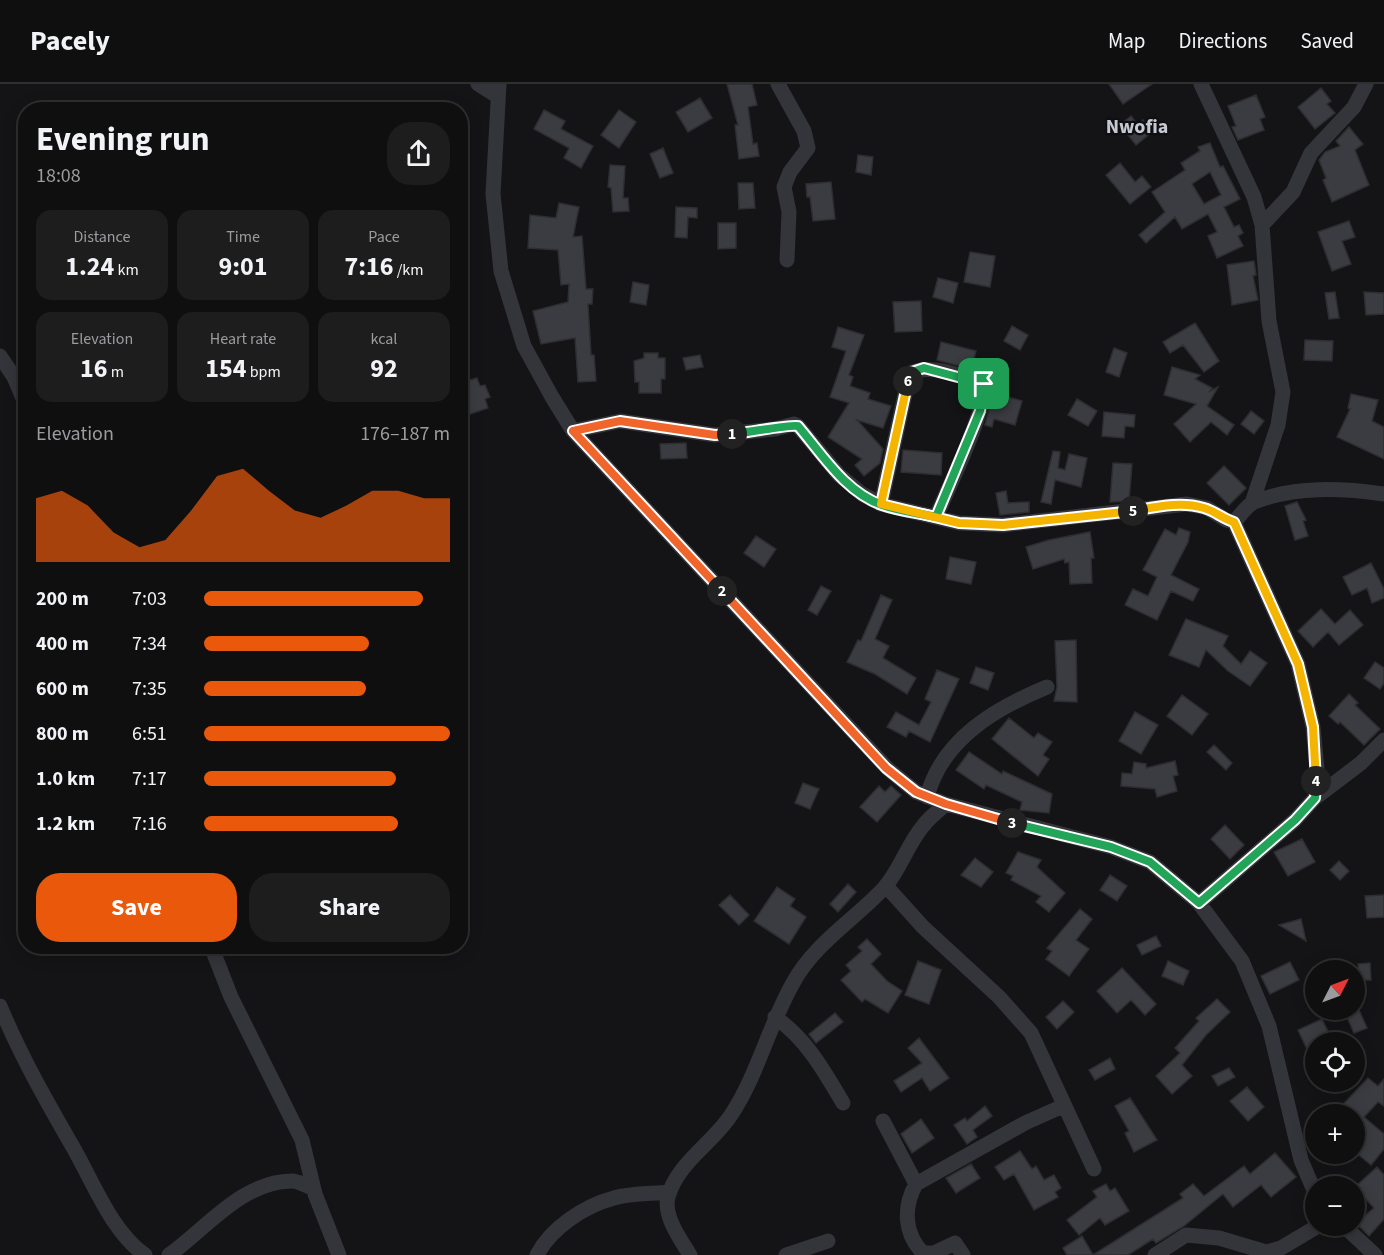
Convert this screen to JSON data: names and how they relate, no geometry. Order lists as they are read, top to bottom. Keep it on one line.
{"districts":["Nwofia"],"north":"top right","page":{"header":"Pacely","nav":["Map","Directions","Saved"],"heading":["Evening run","18:08"],"stats":[["Distance","1.24 km"],["Time","9:01"],["Pace","7:16 /km"],["Elevation","16 m"],["Heart rate","154 bpm"],["kcal","92"]],"pins":["6","1","5","2","4","3"],"chart":["Elevation","176–187 m"],"list":[{"name":"200 m","note":"7:03"},{"name":"400 m","note":"7:34"},{"name":"600 m","note":"7:35"},{"name":"800 m","note":"6:51"},{"name":"1.0 km","note":"7:17"},{"name":"1.2 km","note":"7:16"}],"buttons":["Save","Share"],"map_buttons":["+","−"]}}
